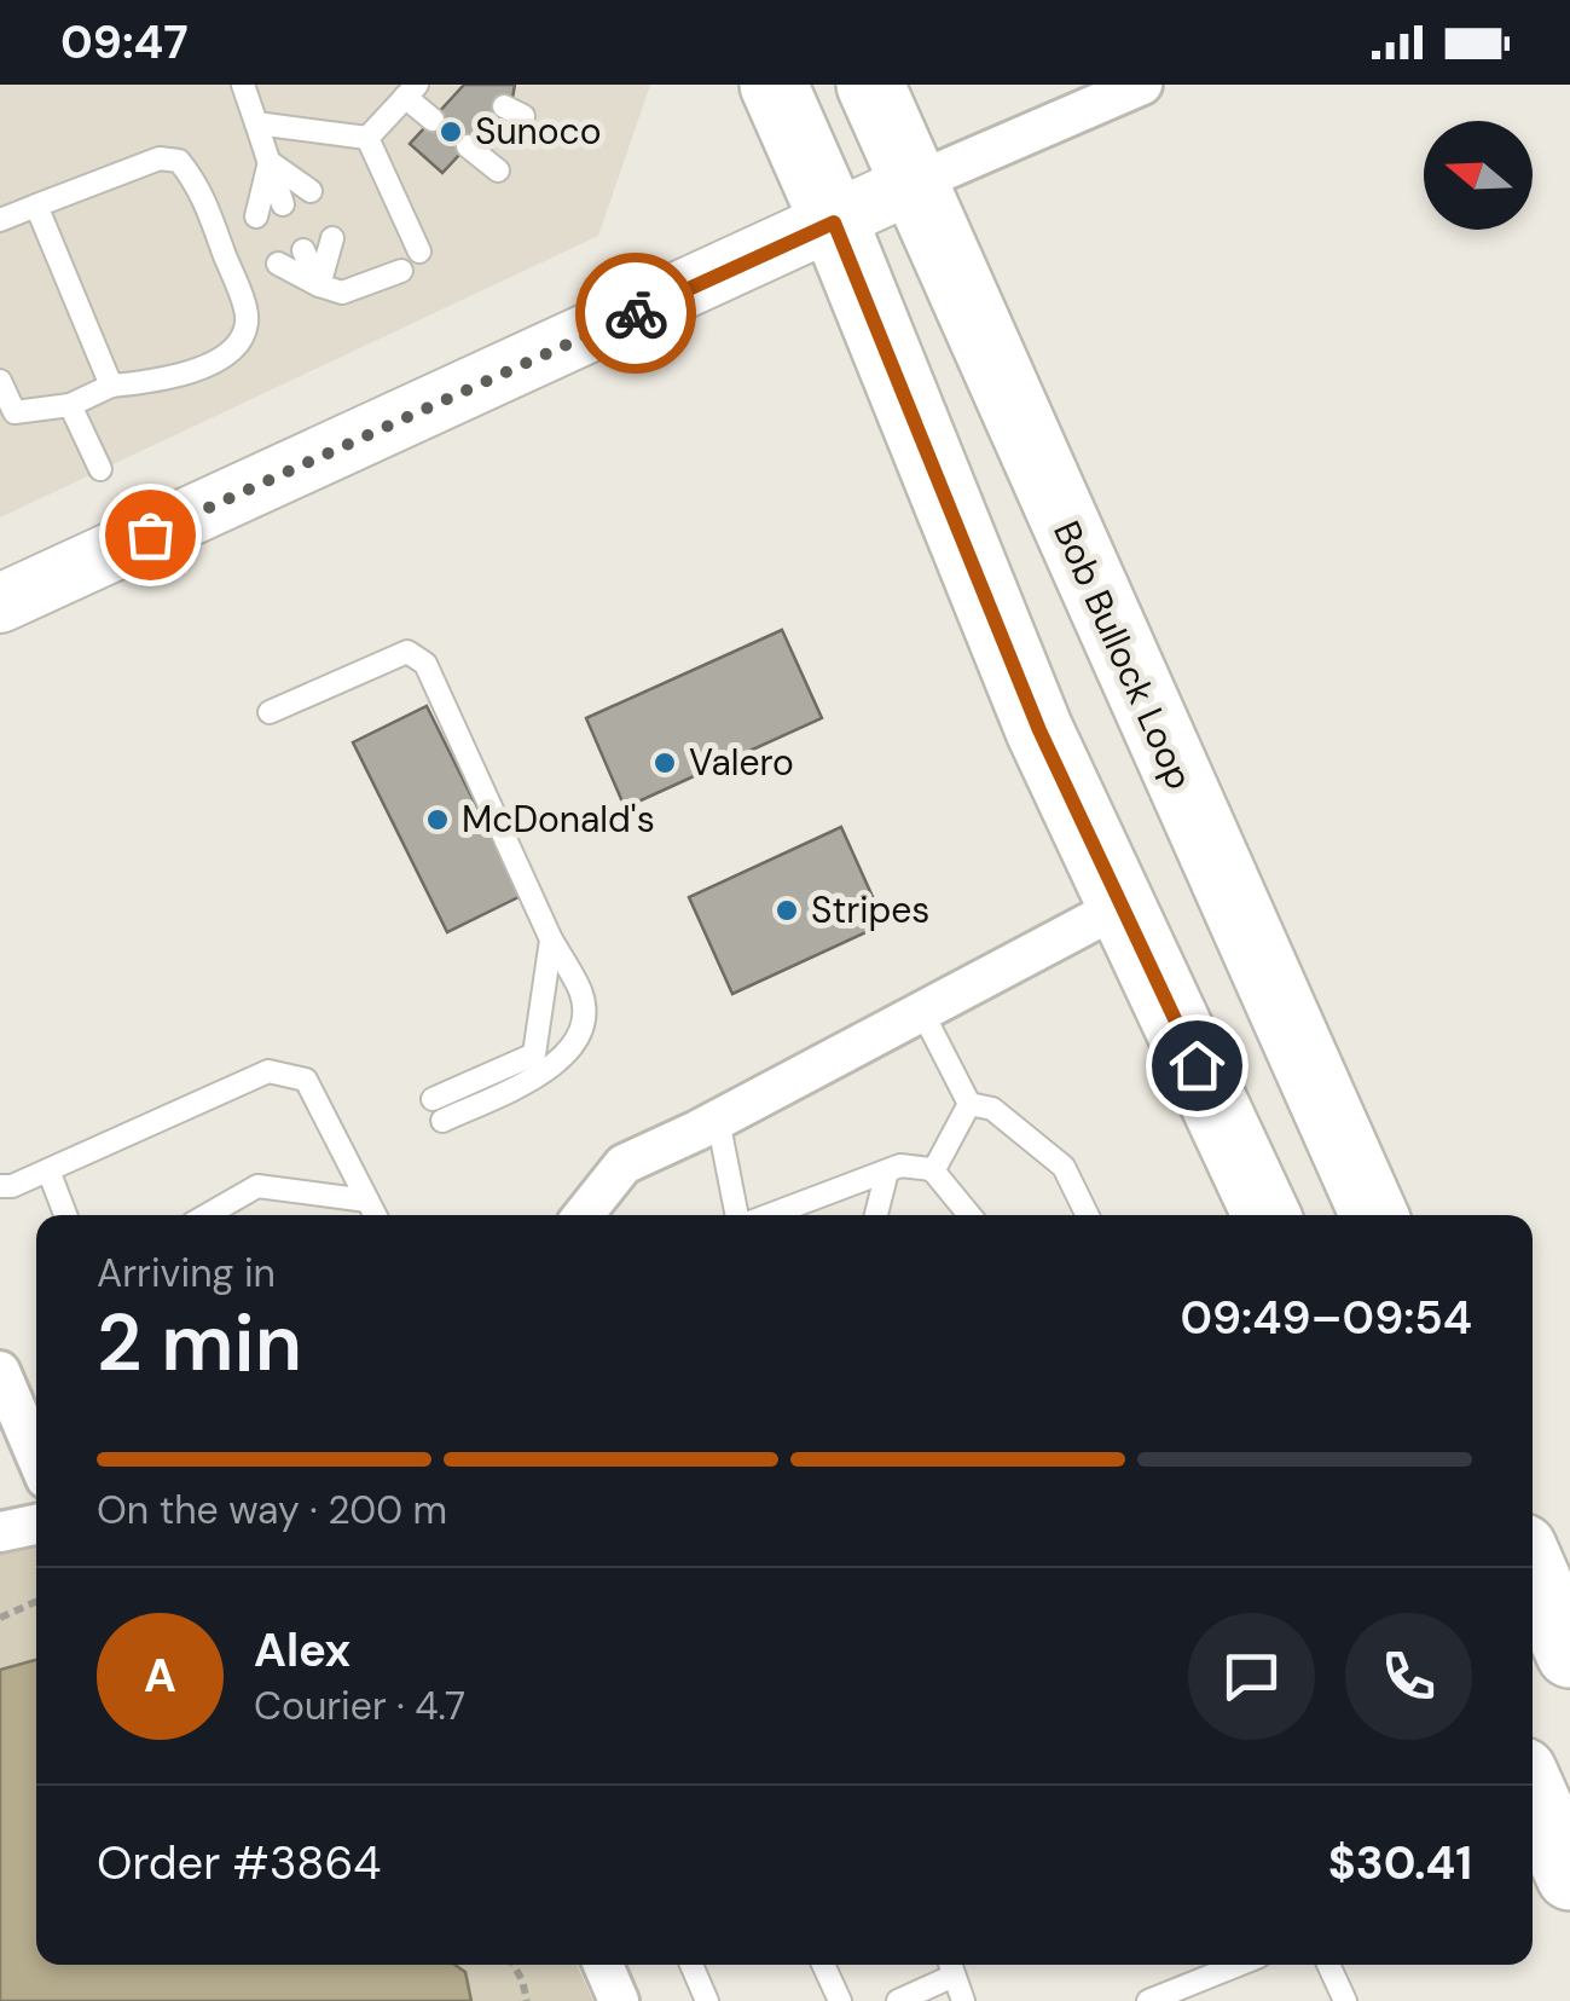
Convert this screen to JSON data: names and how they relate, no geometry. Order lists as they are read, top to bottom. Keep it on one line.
{"streets":{"highway":["Bob Bullock Loop"]},"places":["Sunoco","Valero","McDonald's","Stripes"],"north":"left","page":{"status":"09:47","heading":["2 min","Arriving in","09:49–09:54"],"panel":["Alex","Courier · 4.7","Order #3864","$30.41"],"bar":"On the way · 200 m","round":"A"}}
